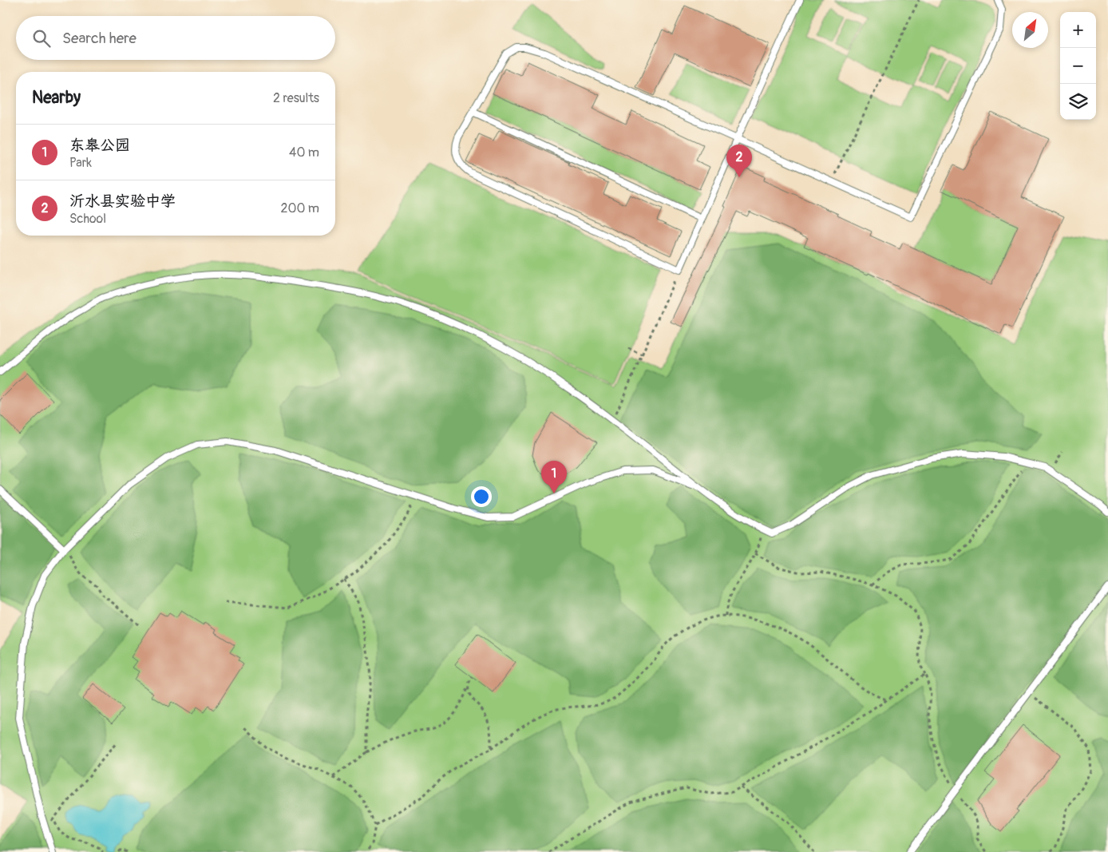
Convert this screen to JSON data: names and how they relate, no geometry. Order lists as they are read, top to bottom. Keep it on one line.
{"north":"top right","page":{"map_buttons":["+","−"],"search":"Search here","heading":["Nearby","2 results"],"list":[{"mark":"1","name":"东皋公园","note":"Park","value":"40 m"},{"mark":"2","name":"沂水县实验中学","note":"School","value":"200 m"}],"pins":["2","1"]}}
